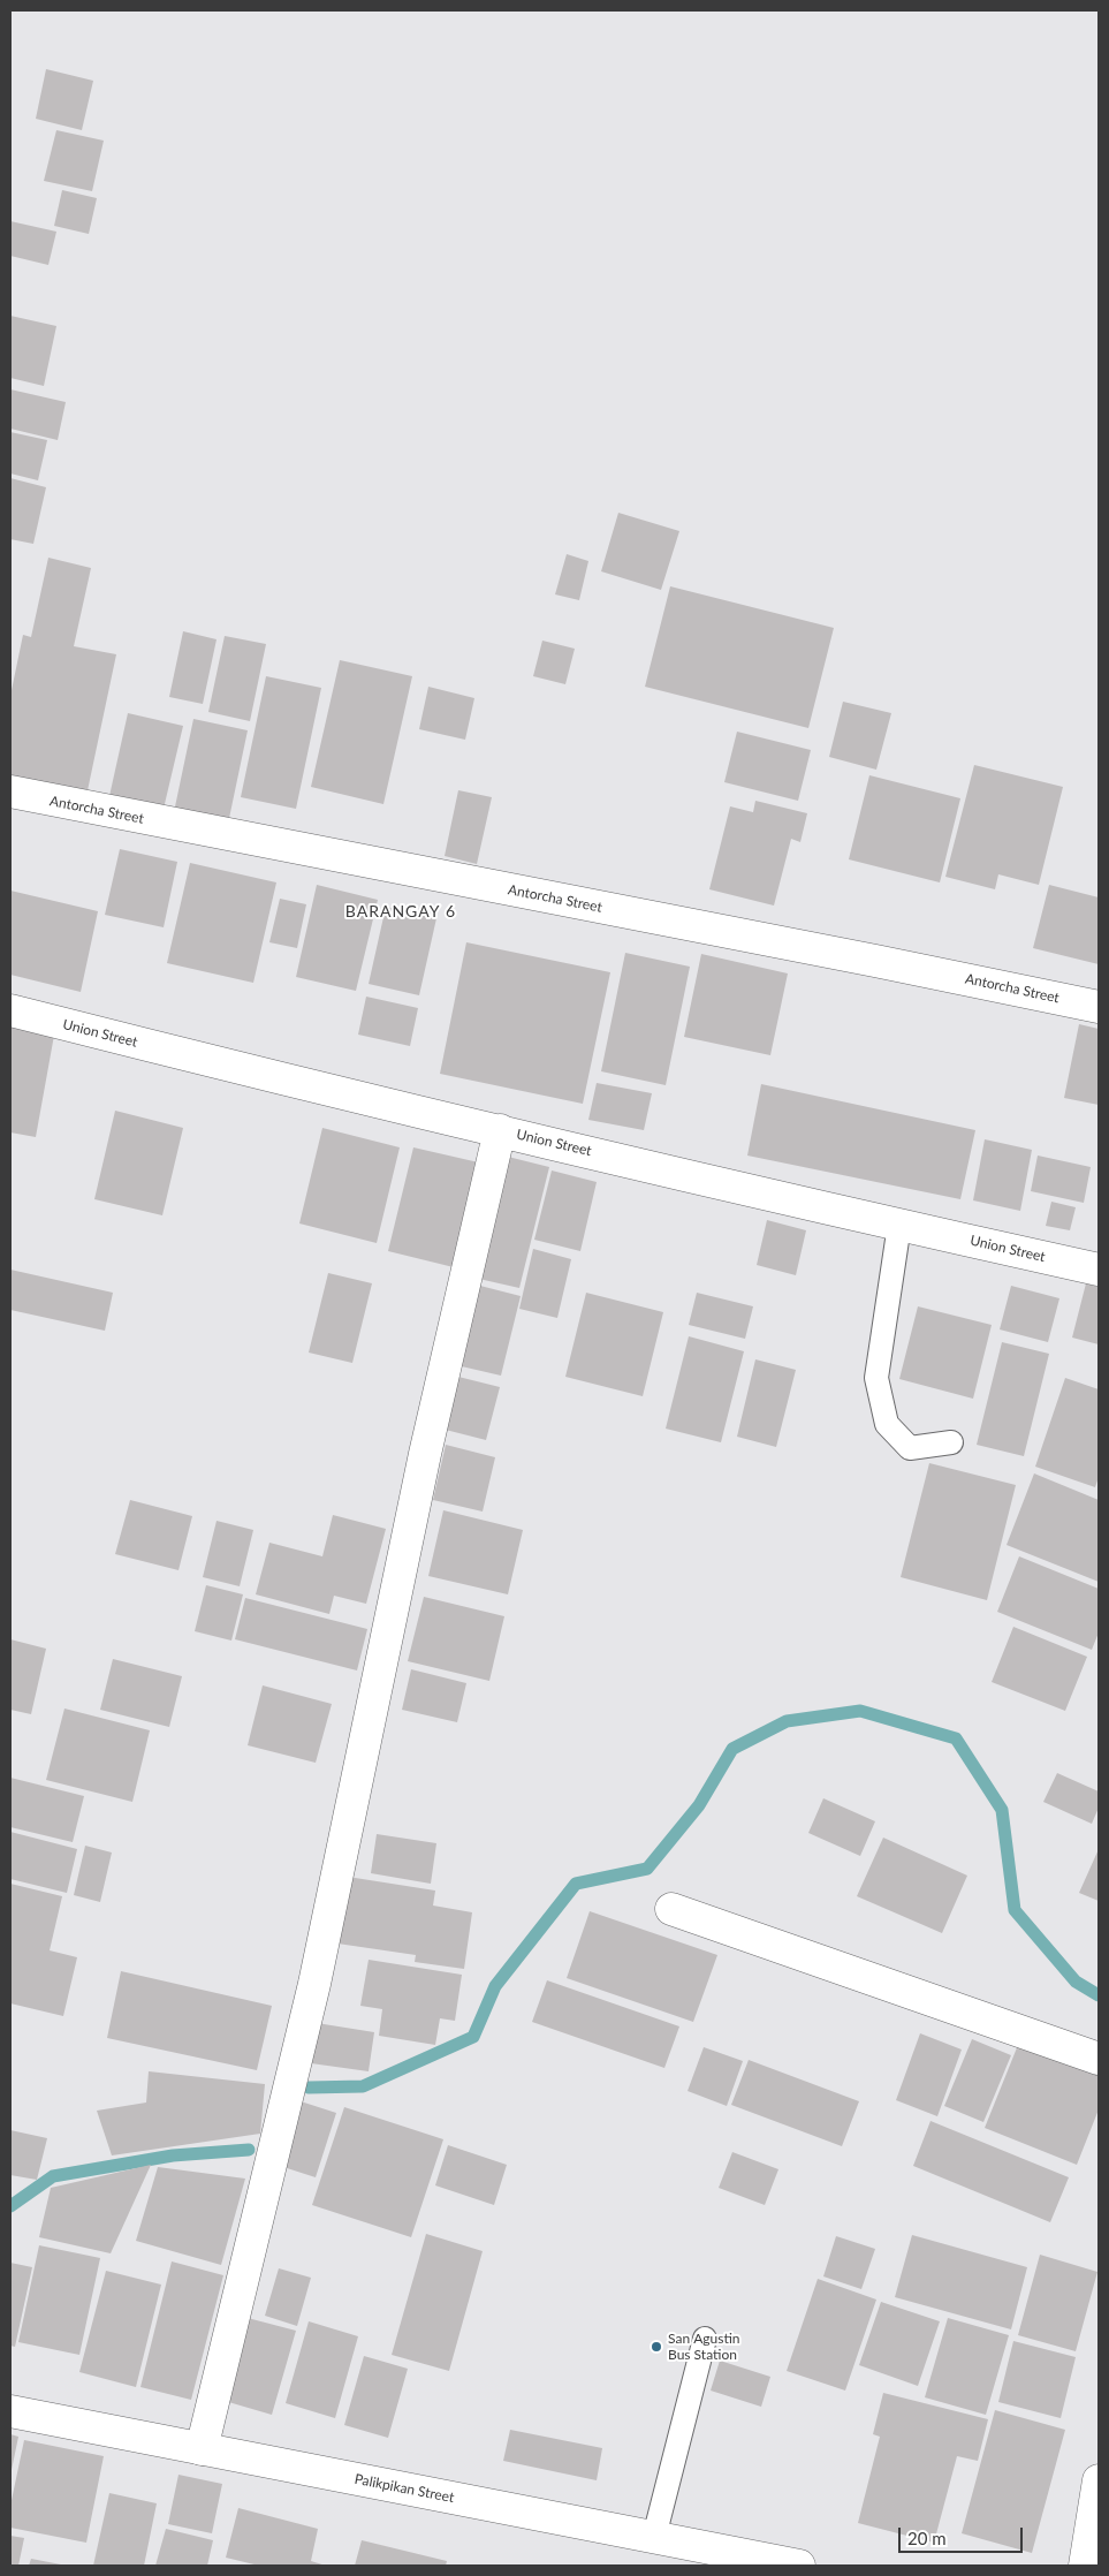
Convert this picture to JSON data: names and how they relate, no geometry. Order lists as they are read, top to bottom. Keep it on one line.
{"streets":{"street":["Antorcha Street","Union Street","Palikpikan Street"]},"districts":["BARANGAY 6"],"places":["San Agustin Bus Station"],"scale_bar":"20 m"}
